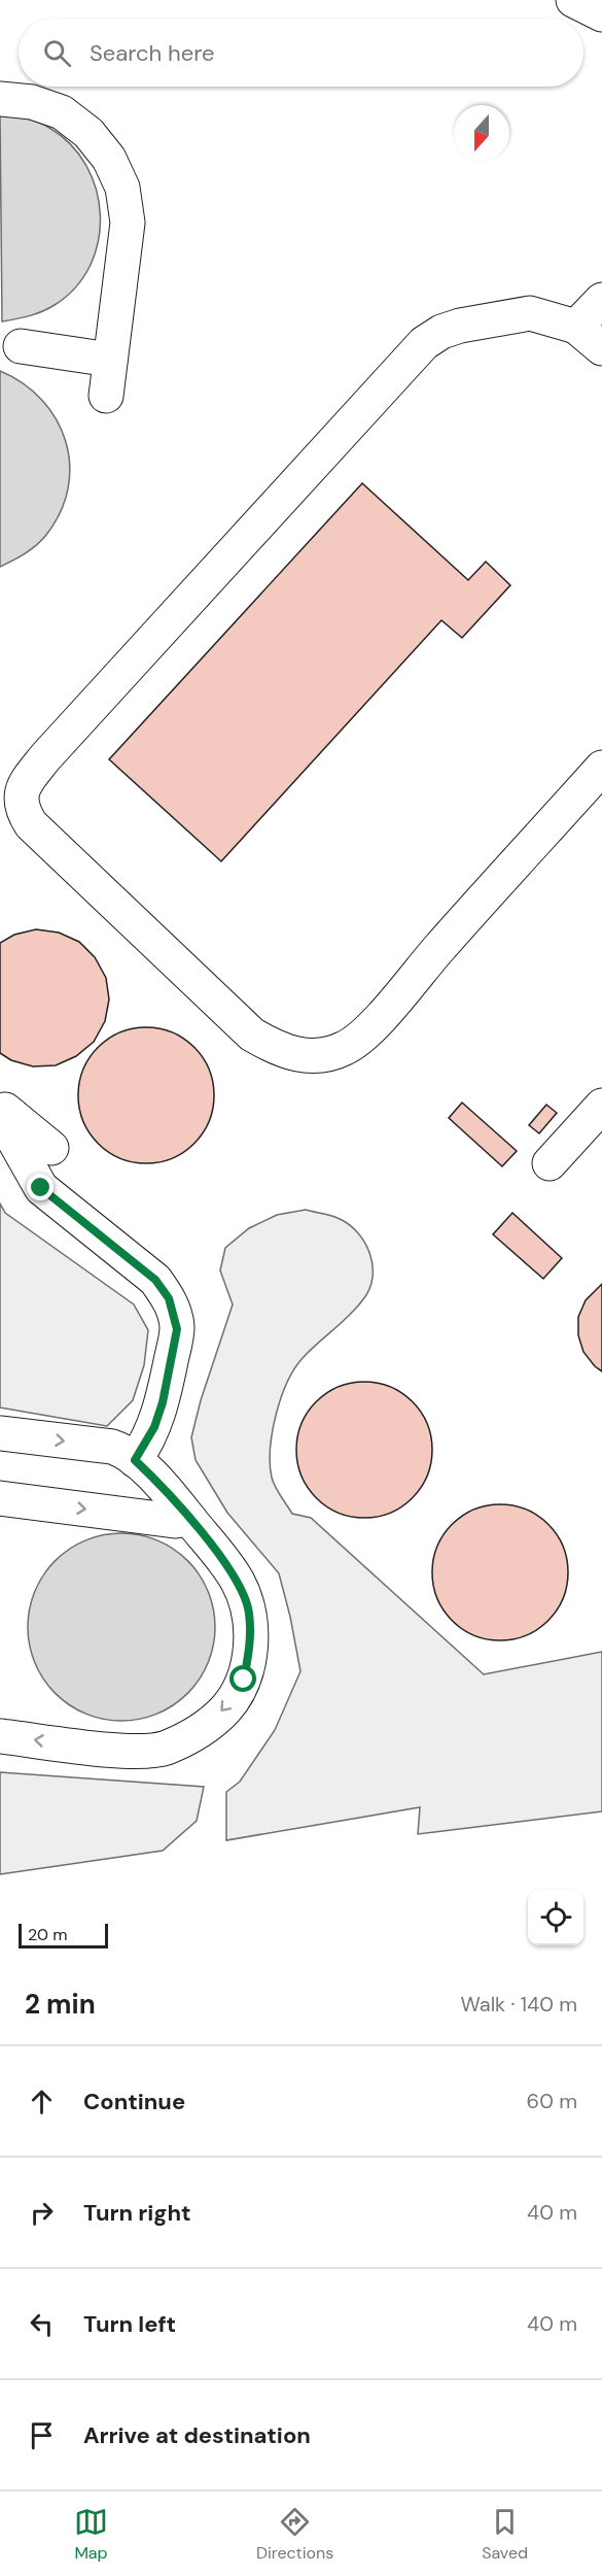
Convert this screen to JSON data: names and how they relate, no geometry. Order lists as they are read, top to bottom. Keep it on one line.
{"scale_bar":"20 m","north":"bottom","page":{"search":"Search here","scale":"20 m","heading":["2 min","Walk · 140 m"],"list":[["Continue","60 m"],["Turn right","40 m"],["Turn left","40 m"],"Arrive at destination"],"nav":["Map","Directions","Saved"]}}
